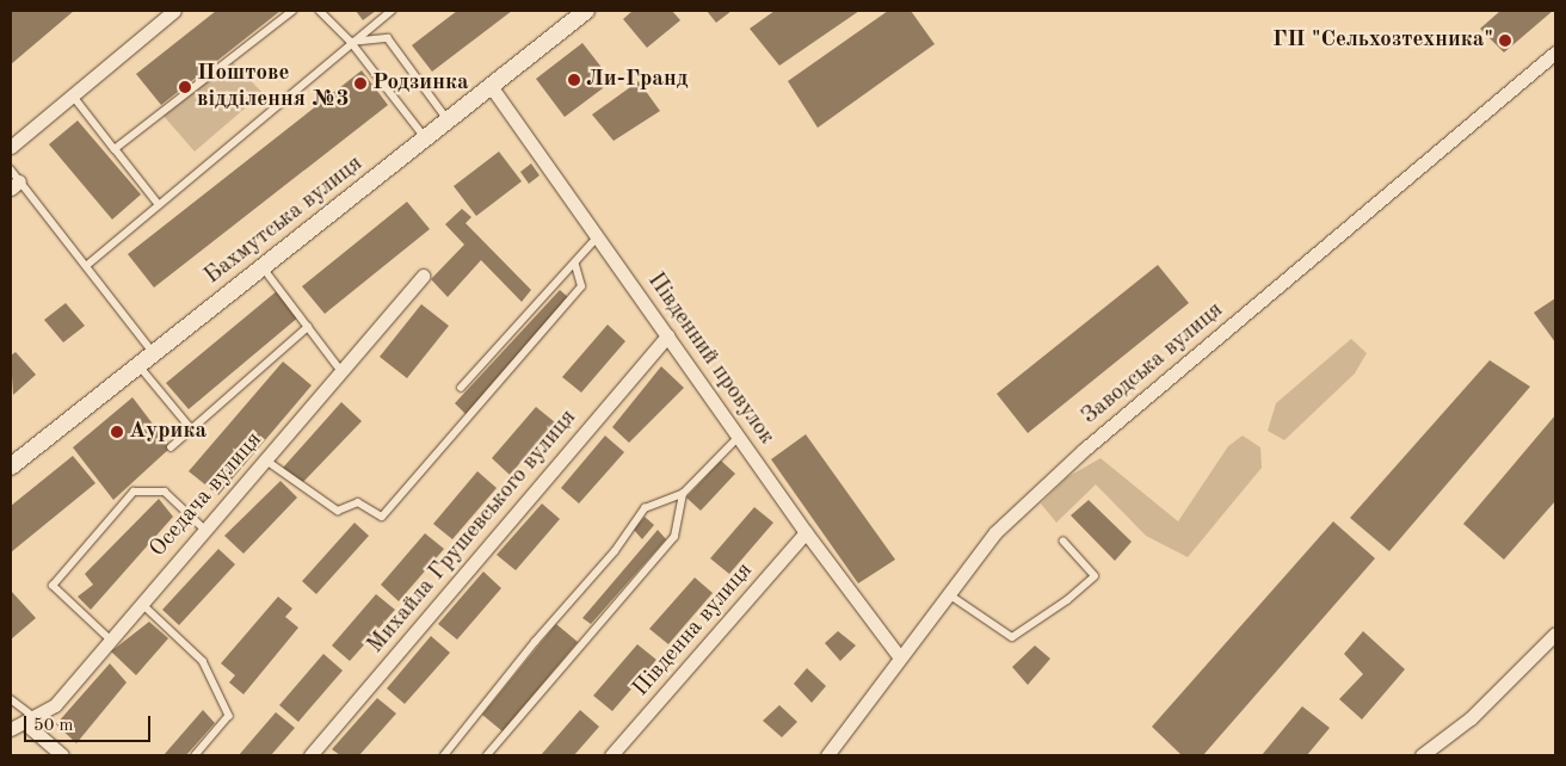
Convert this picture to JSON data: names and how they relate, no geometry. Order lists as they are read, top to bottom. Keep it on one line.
{"streets":{"street":["Бахмутська вулиця","Південний провулок","Заводська вулиця","Оседача вулиця","Михайла Грушевського вулиця","Південна вулиця"]},"crossings":[["Бахмутська вулиця","Південний провулок"],["Південний провулок","Заводська вулиця"],["Південний провулок","Михайла Грушевського вулиця"],["Південний провулок","Південна вулиця"]],"places":["ГП \"Сельхозтехника\"","Ли-Гранд","Родзинка","Поштове відділення №3","Аурика"],"scale_bar":"50 m"}
